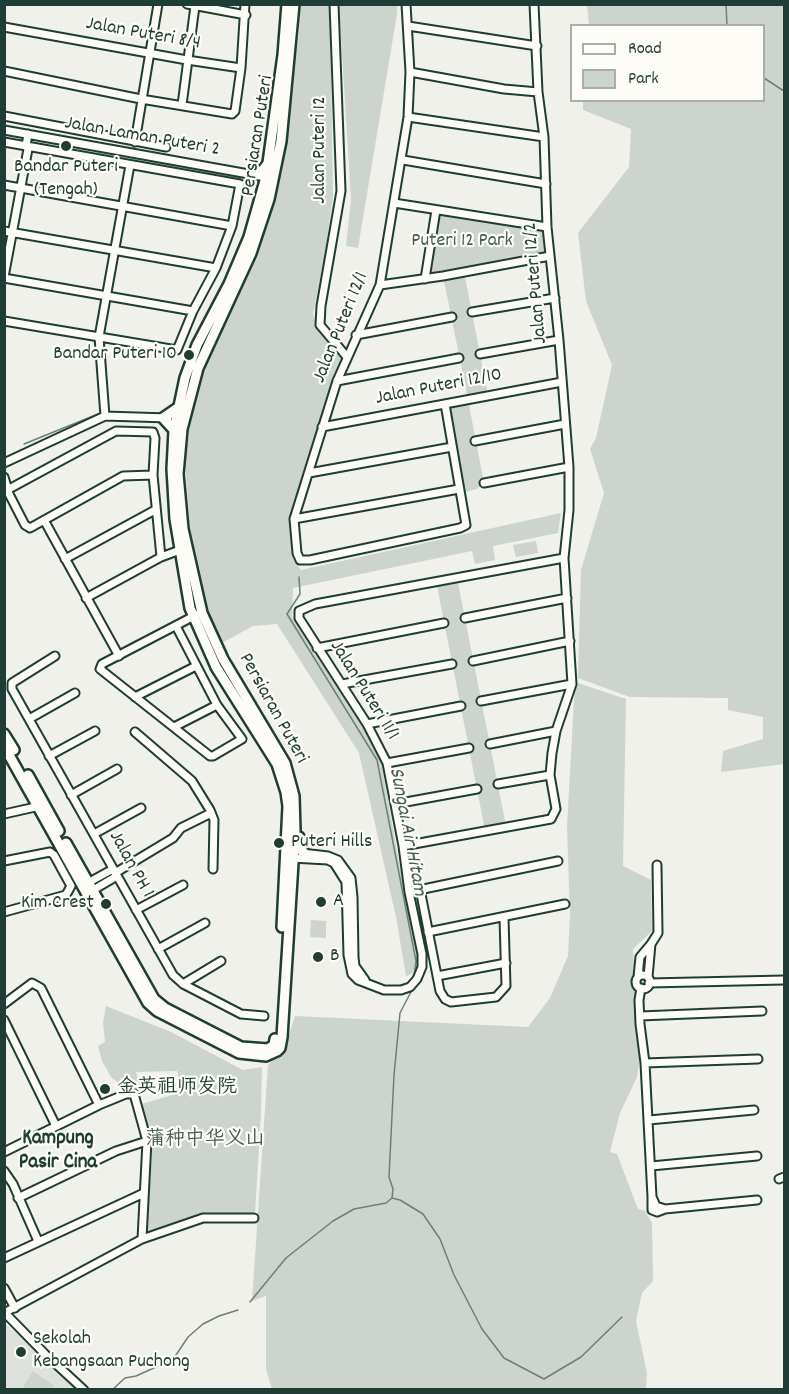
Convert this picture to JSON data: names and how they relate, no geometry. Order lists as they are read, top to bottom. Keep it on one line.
{"streets":{"main road":["Persiaran Puteri"],"street":["Jalan Puteri 8/4","Jalan Laman Puteri 2","Jalan Puteri 12","Jalan Puteri 12/2","Jalan Puteri 12/1","Jalan Puteri 12/10","Jalan Puteri 11/1","Jalan PH 1"]},"crossings":[["Persiaran Puteri","Jalan Laman Puteri 2"],["Jalan Puteri 12","Jalan Puteri 12/1"],["Jalan Puteri 12/2","Jalan Puteri 12/10"],["Jalan Puteri 12/2","Jalan Puteri 11/1"],["Jalan Puteri 12/1","Jalan Puteri 12/10"]],"districts":["Kampung Pasir Cina"],"water":["Sungai Air Hitam"],"parks":["Puteri 12 Park","蒲种中华义山"],"places":["Bandar Puteri (Tengah)","Bandar Puteri 10","Puteri Hills","A","Kim Crest","B","金英祖师发院","Sekolah Kebangsaan Puchong"],"legend":["Road","Park"]}
